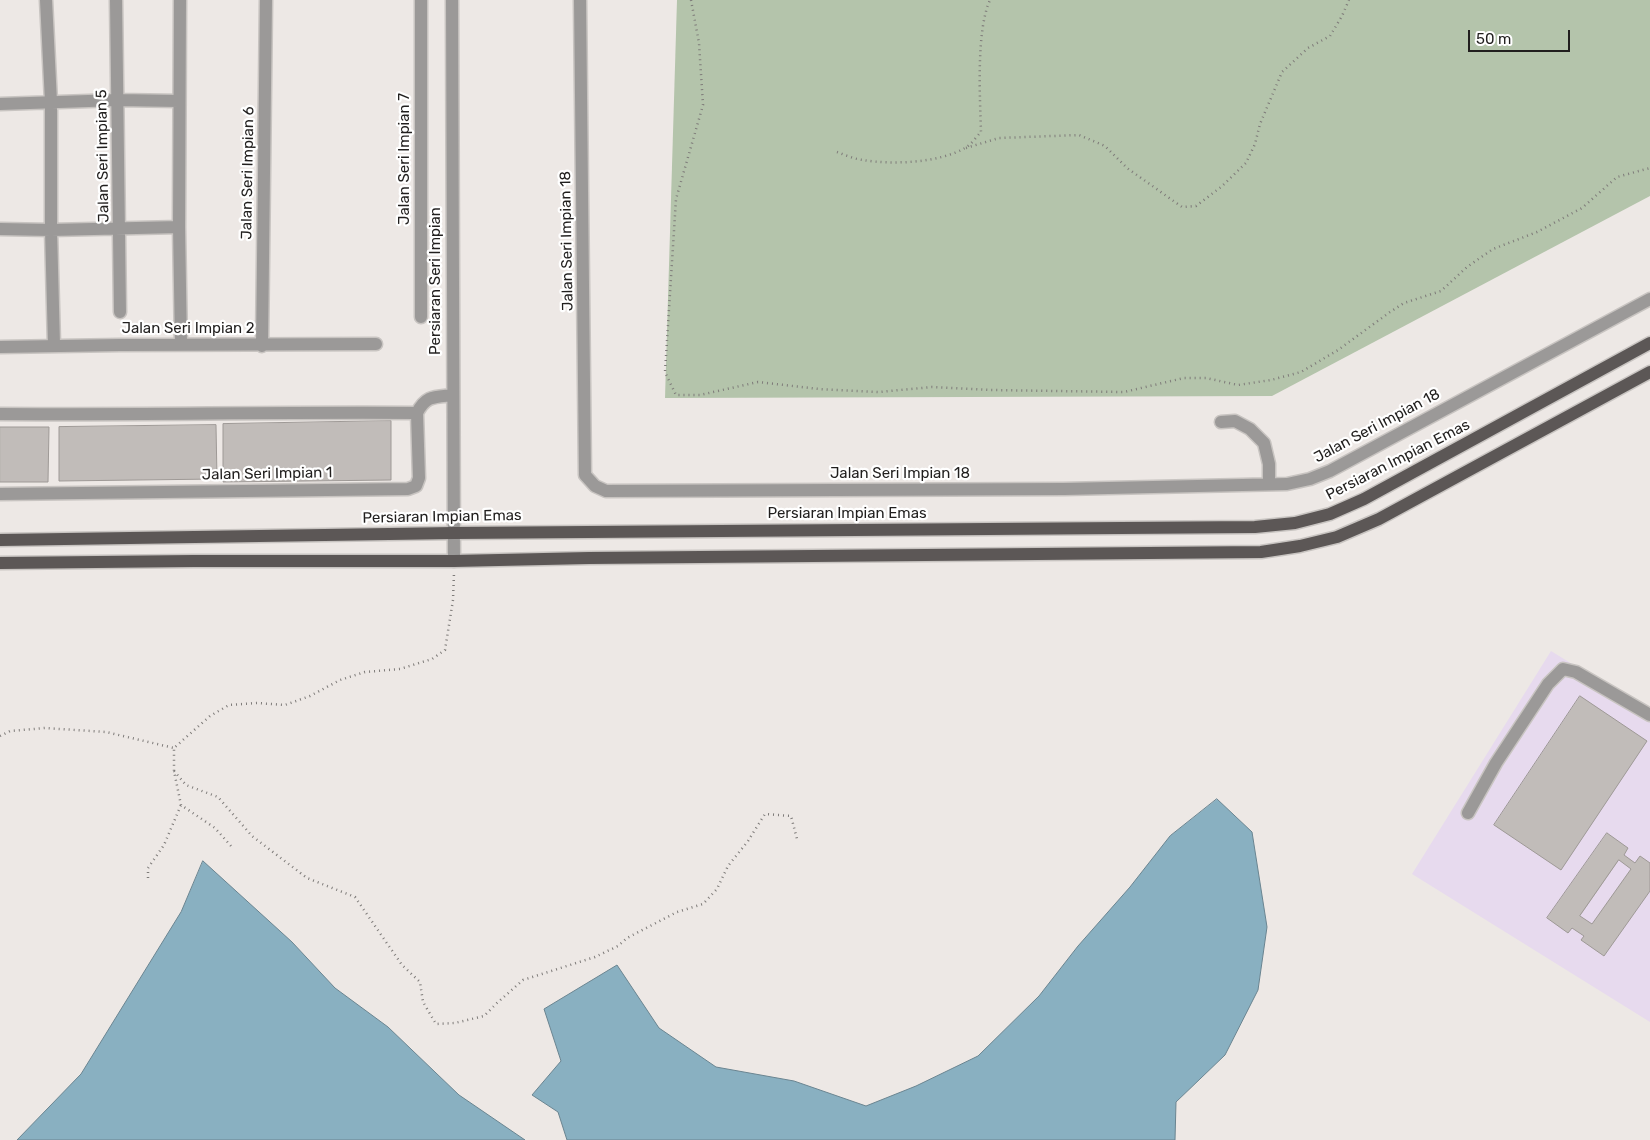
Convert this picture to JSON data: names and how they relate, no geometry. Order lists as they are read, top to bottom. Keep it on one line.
{"streets":{"main road":["Persiaran Impian Emas"],"street":["Jalan Seri Impian 5","Jalan Seri Impian 7","Jalan Seri Impian 6","Jalan Seri Impian 18","Persiaran Seri Impian","Jalan Seri Impian 2","Jalan Seri Impian 1"]},"crossings":[["Jalan Seri Impian 6","Jalan Seri Impian 2"],["Persiaran Seri Impian","Persiaran Impian Emas"]],"scale_bar":"50 m"}
